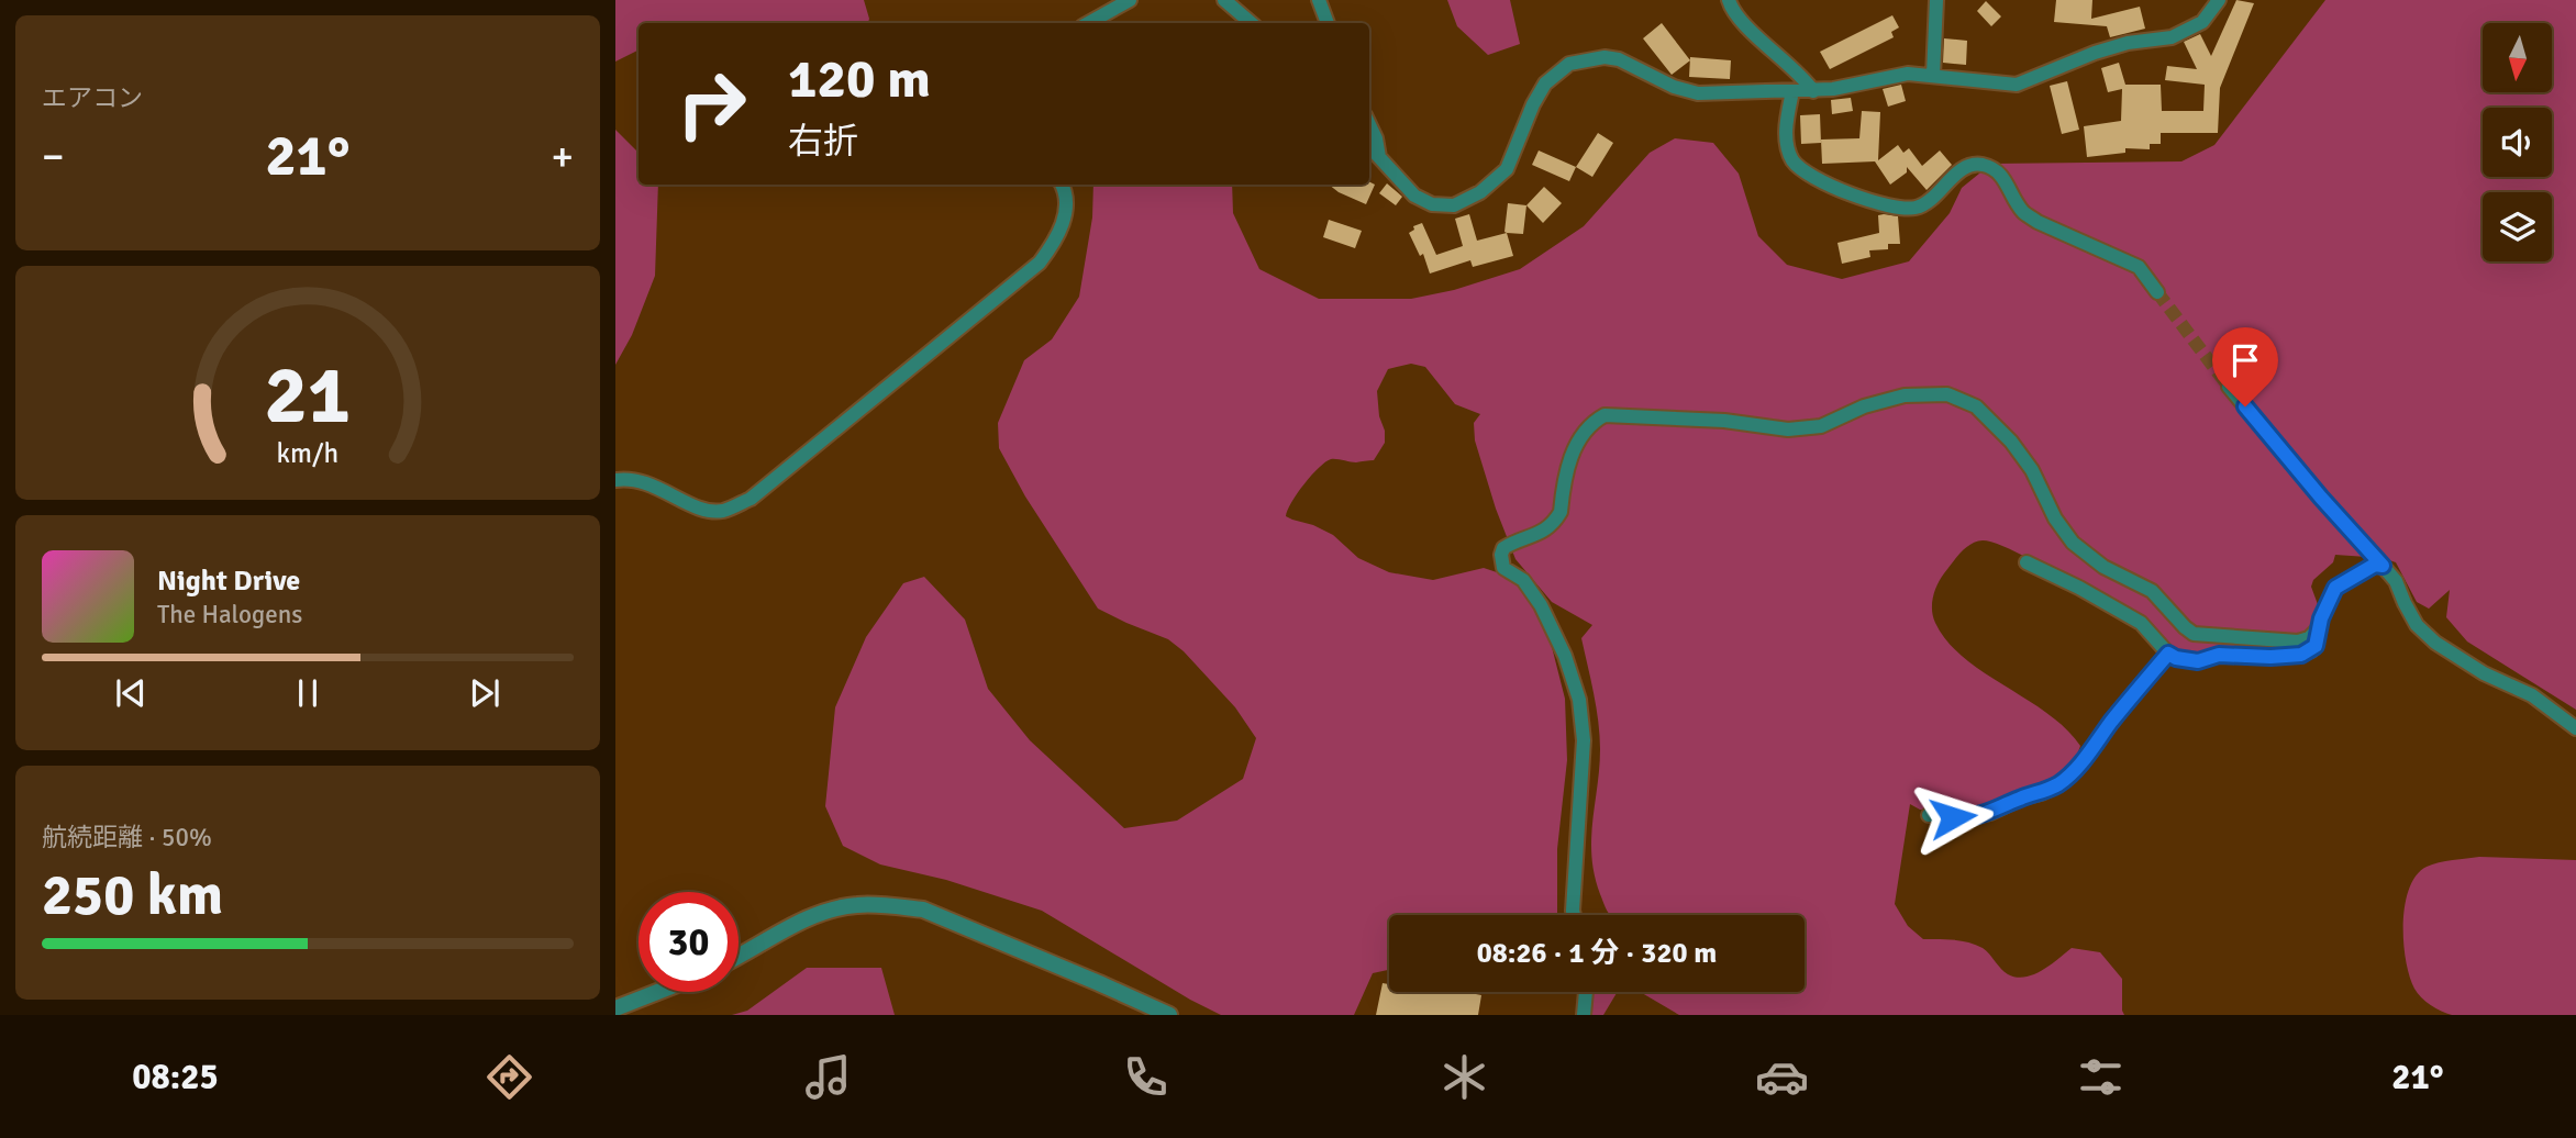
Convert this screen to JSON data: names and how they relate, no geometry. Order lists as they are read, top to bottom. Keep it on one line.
{"north":"bottom","page":{"tile":["エアコン",["航続距離 · 50%","250 km"]],"turn":["120 m","右折"],"heat":["−","21°","+"],"song":["Night Drive","The Halogens"],"limit":"30","trip":"08:26 · 1 分 · 320 m","tabs":["08:25","21°"],"gauge":["21","km/h"]}}
